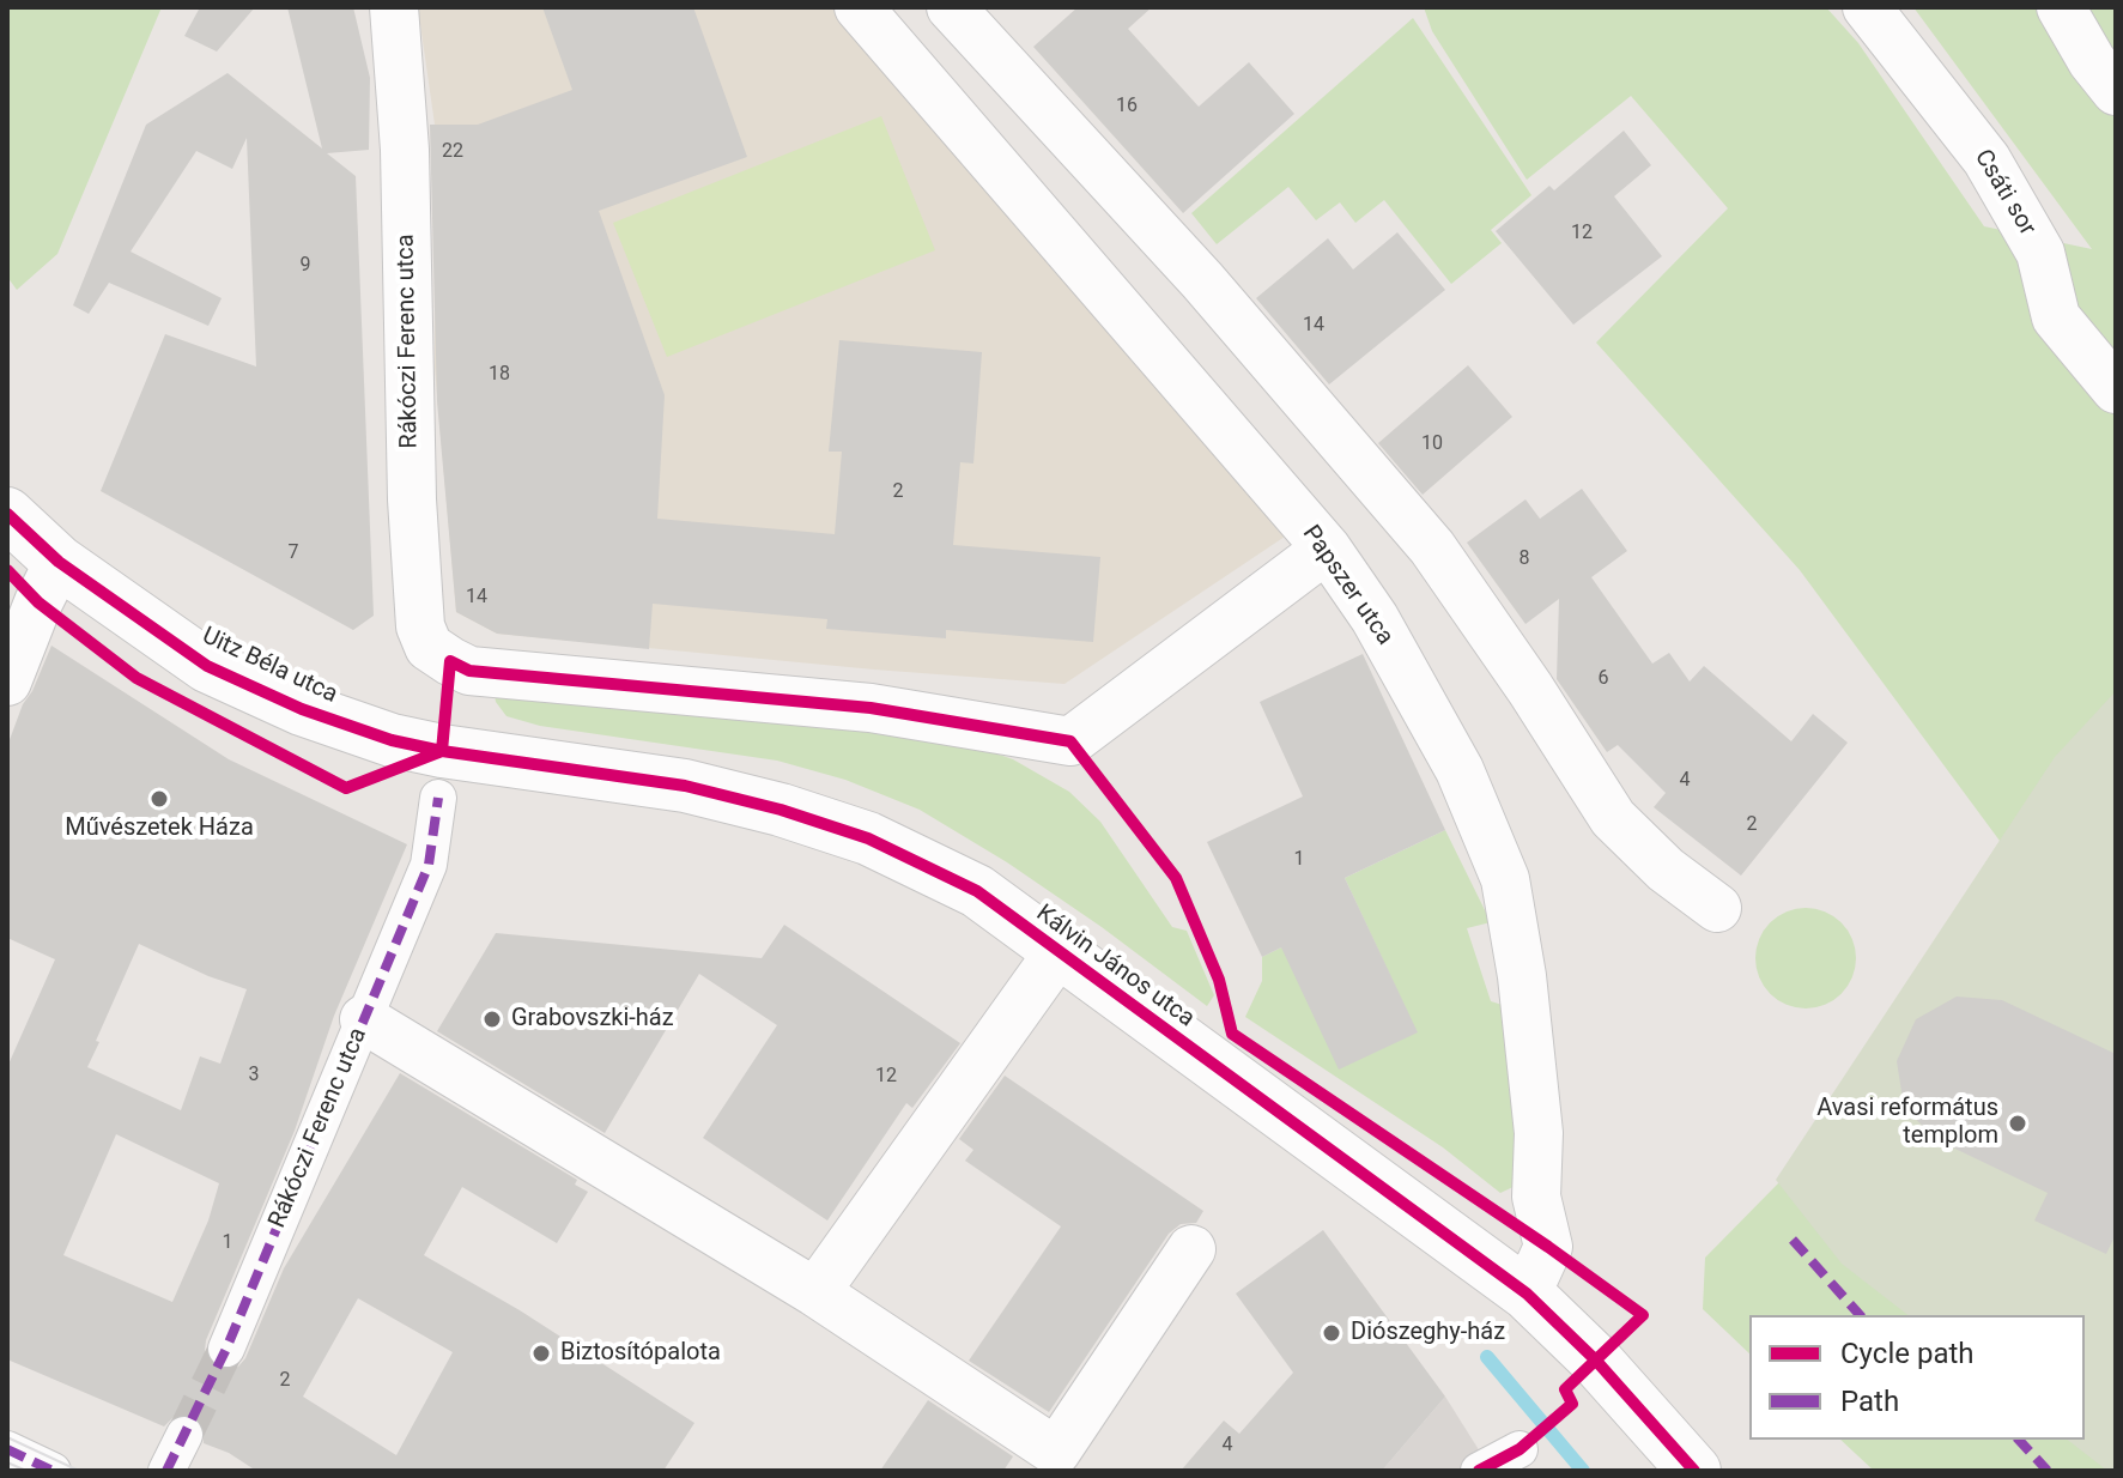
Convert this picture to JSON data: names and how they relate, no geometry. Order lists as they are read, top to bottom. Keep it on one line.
{"streets":{"street":["Csáti sor","Rákóczi Ferenc utca","Papszer utca","Uitz Béla utca","Kálvin János utca"]},"crossings":[["Rákóczi Ferenc utca","Papszer utca"],["Rákóczi Ferenc utca","Uitz Béla utca"],["Rákóczi Ferenc utca","Kálvin János utca"],["Papszer utca","Kálvin János utca"],["Uitz Béla utca","Kálvin János utca"]],"places":["Művészetek Háza","Grabovszki-ház","Avasi református templom","Diószeghy-ház","Biztosítópalota"],"house_numbers":["16","22","12","9","14","18","10","2","7","8","14","6","4","2","1","3","12","1","2","4"],"legend":["Cycle path","Path"]}
